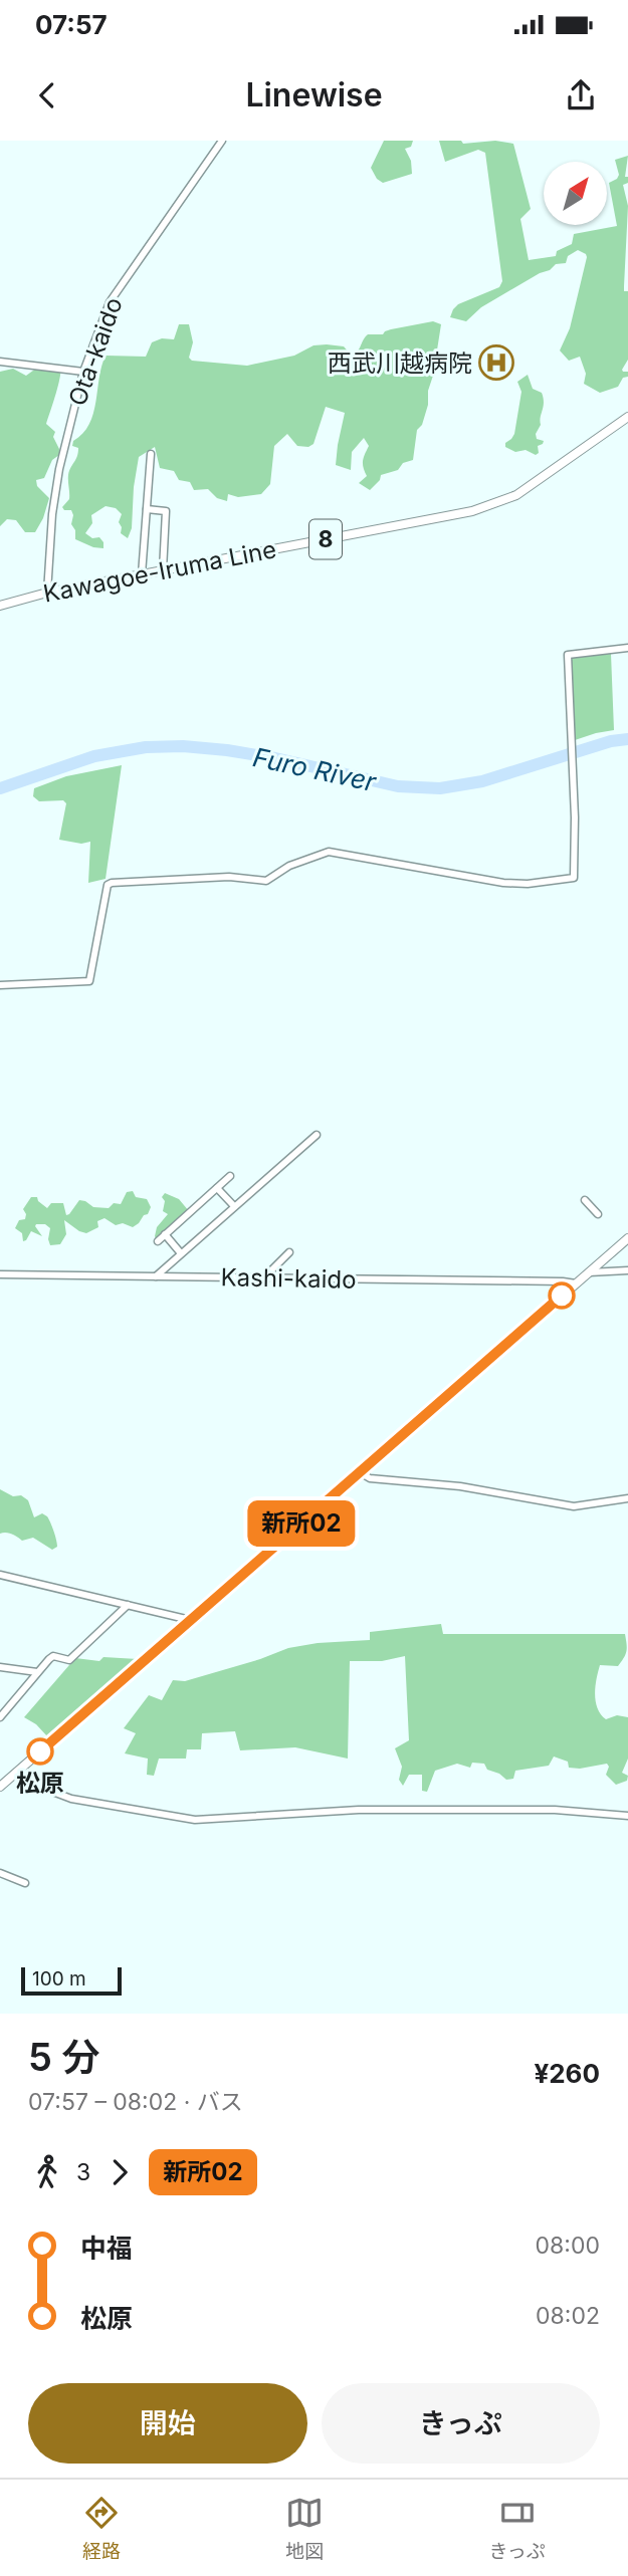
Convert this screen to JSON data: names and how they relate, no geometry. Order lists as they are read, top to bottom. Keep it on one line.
{"streets":{"main road":["8","Kawagoe-Iruma Line"],"street":["Ota-kaido","Kashi-kaido"]},"crossings":[["Ota-kaido","Kawagoe-Iruma Line"]],"water":["Furo River"],"places":{"hospital":["西武川越病院"],"other":["松原"]},"lines":["bus line 新所02"],"scale_bar":"100 m","north":"top right","page":{"status":"07:57","header":"Linewise","on_map":"新所02","scale":"100 m","heading":["5 分","07:57 – 08:02 · バス","¥260"],"legs":["3","新所02"],"list":[{"name":"中福","value":"08:00"},{"name":"松原","value":"08:02"}],"buttons":["開始","きっぷ"],"tabs":["経路","地図","きっぷ"]}}
